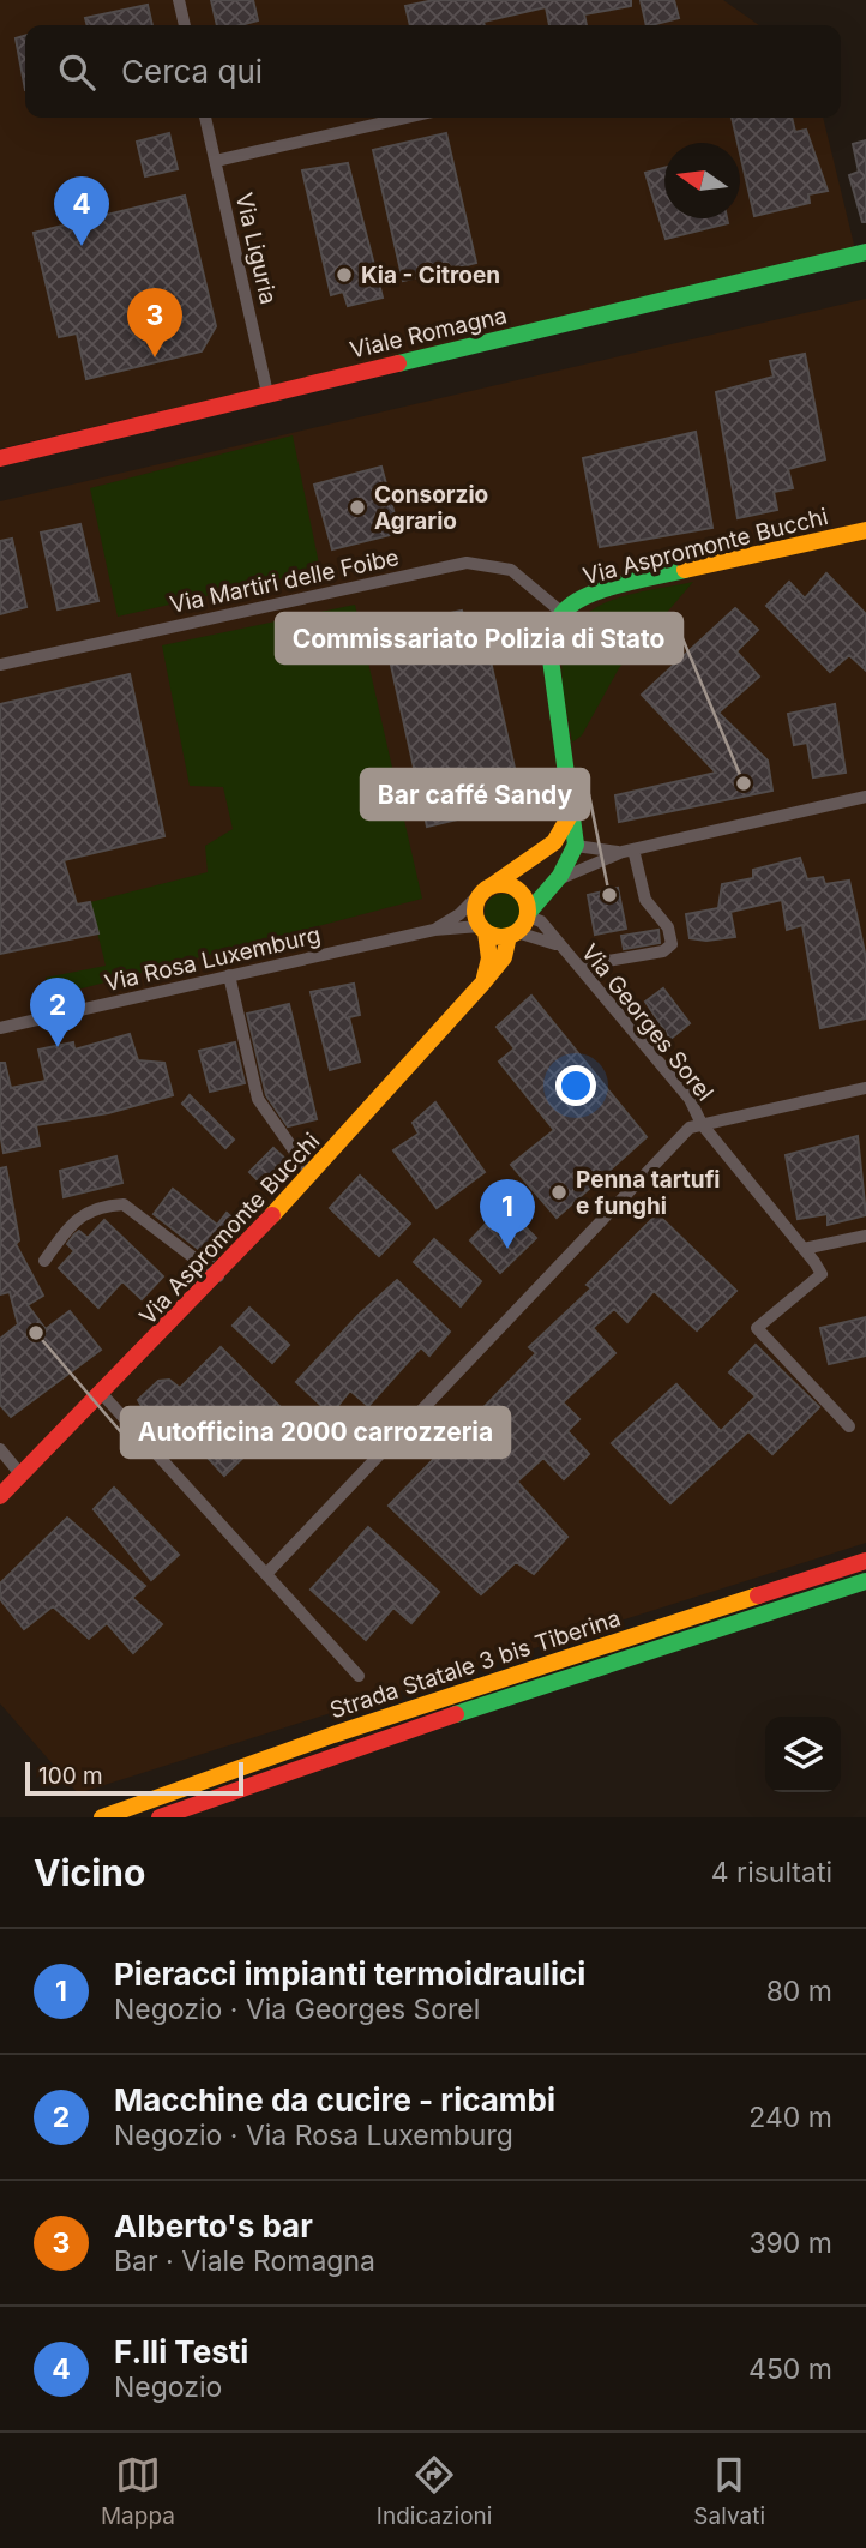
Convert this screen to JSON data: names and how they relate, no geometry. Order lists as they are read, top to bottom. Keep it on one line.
{"streets":{"main road":["Viale Romagna","Via Aspromonte Bucchi","Strada Statale 3 bis Tiberina"],"street":["Via Liguria","Via Martiri delle Foibe","Via Rosa Luxemburg","Via Georges Sorel"]},"crossings":[["Via Liguria","Viale Romagna"],["Via Aspromonte Bucchi","Via Martiri delle Foibe"],["Via Aspromonte Bucchi","Via Rosa Luxemburg"],["Via Aspromonte Bucchi","Via Georges Sorel"],["Via Rosa Luxemburg","Via Georges Sorel"]],"places":["Kia - Citroen","Consorzio Agrario","Commissariato Polizia di Stato","Bar caffé Sandy","Penna tartufi e funghi","Autofficina 2000 carrozzeria"],"scale_bar":"100 m","north":"left","page":{"search":"Cerca qui","pins":["4","3","2","1"],"scale":"100 m","heading":["Vicino","4 risultati"],"list":[{"mark":"1","name":"Pieracci impianti termoidraulici","note":"Negozio · Via Georges Sorel","value":"80 m"},{"mark":"2","name":"Macchine da cucire - ricambi","note":"Negozio · Via Rosa Luxemburg","value":"240 m"},{"mark":"3","name":"Alberto's bar","note":"Bar · Viale Romagna","value":"390 m"},{"mark":"4","name":"F.lli Testi","note":"Negozio","value":"450 m"}],"nav":["Mappa","Indicazioni","Salvati"]}}
